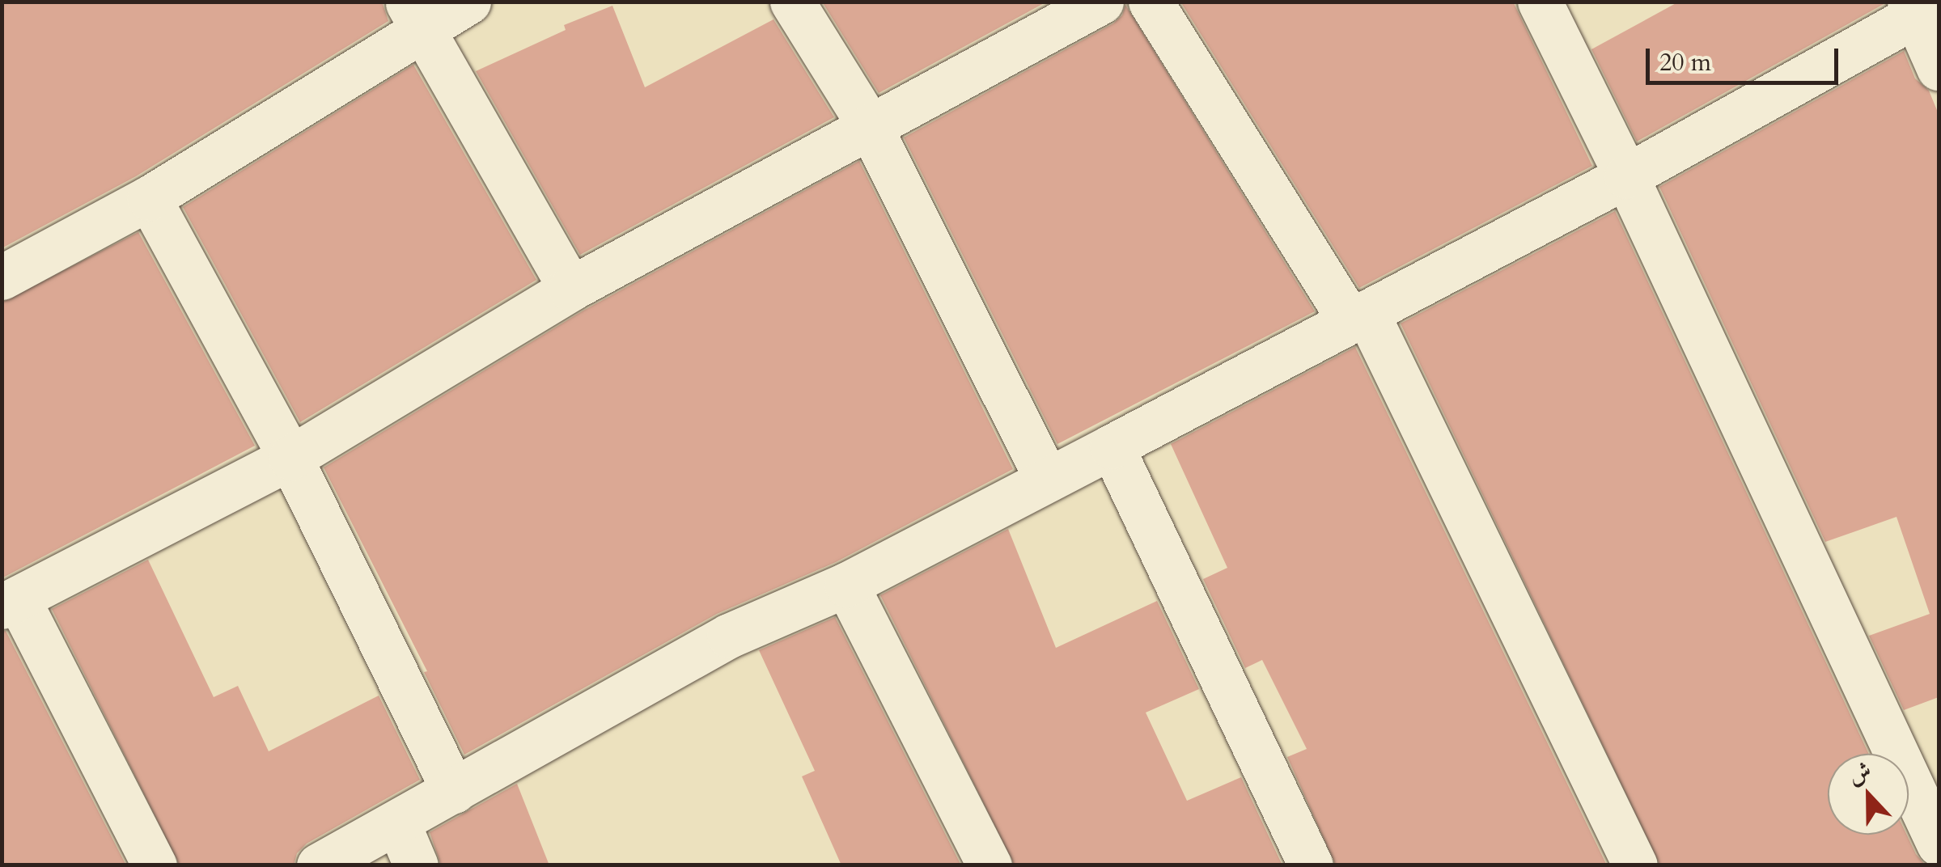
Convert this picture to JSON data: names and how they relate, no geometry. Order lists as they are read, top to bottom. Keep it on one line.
{"scale_bar":"20 m","north":"top"}
